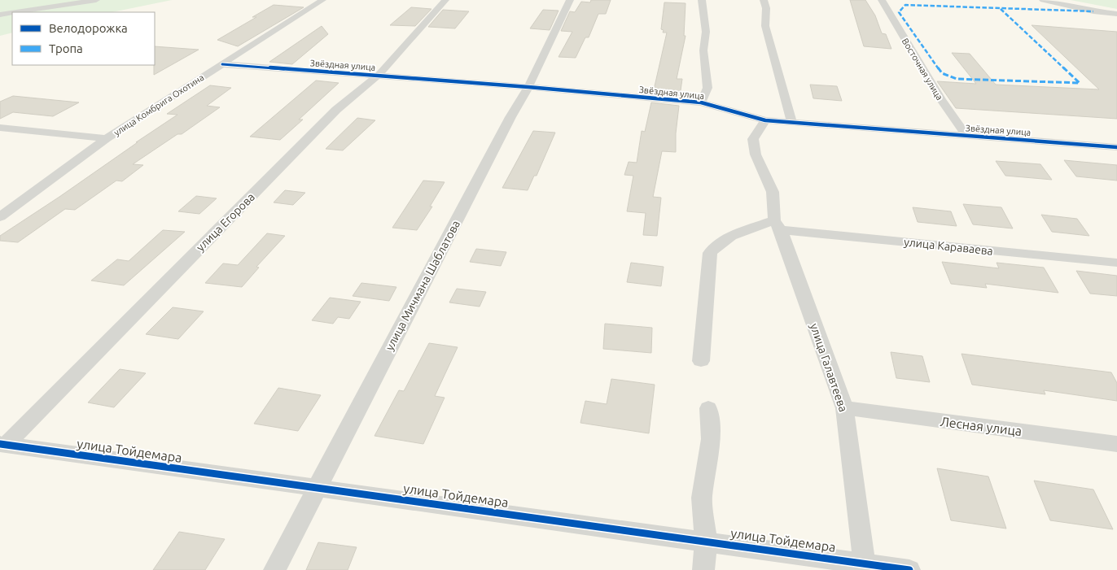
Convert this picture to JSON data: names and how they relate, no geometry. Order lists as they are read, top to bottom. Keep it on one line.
{"streets":{"street":["Звёздная улица","Восточная улица","улица Комбрига Охотина","улица Егорова","улица Караваева","улица Мичмана Шаблатова","улица Галавтеева","Лесная улица","улица Тойдемара"]},"crossings":[["Звёздная улица","Восточная улица"],["Звёздная улица","улица Комбрига Охотина"],["Звёздная улица","улица Егорова"],["Звёздная улица","улица Мичмана Шаблатова"],["Звёздная улица","улица Галавтеева"],["улица Егорова","улица Тойдемара"],["улица Караваева","улица Галавтеева"],["улица Мичмана Шаблатова","улица Тойдемара"],["улица Галавтеева","Лесная улица"],["улица Галавтеева","улица Тойдемара"]],"legend":["Велодорожка","Тропа"]}
